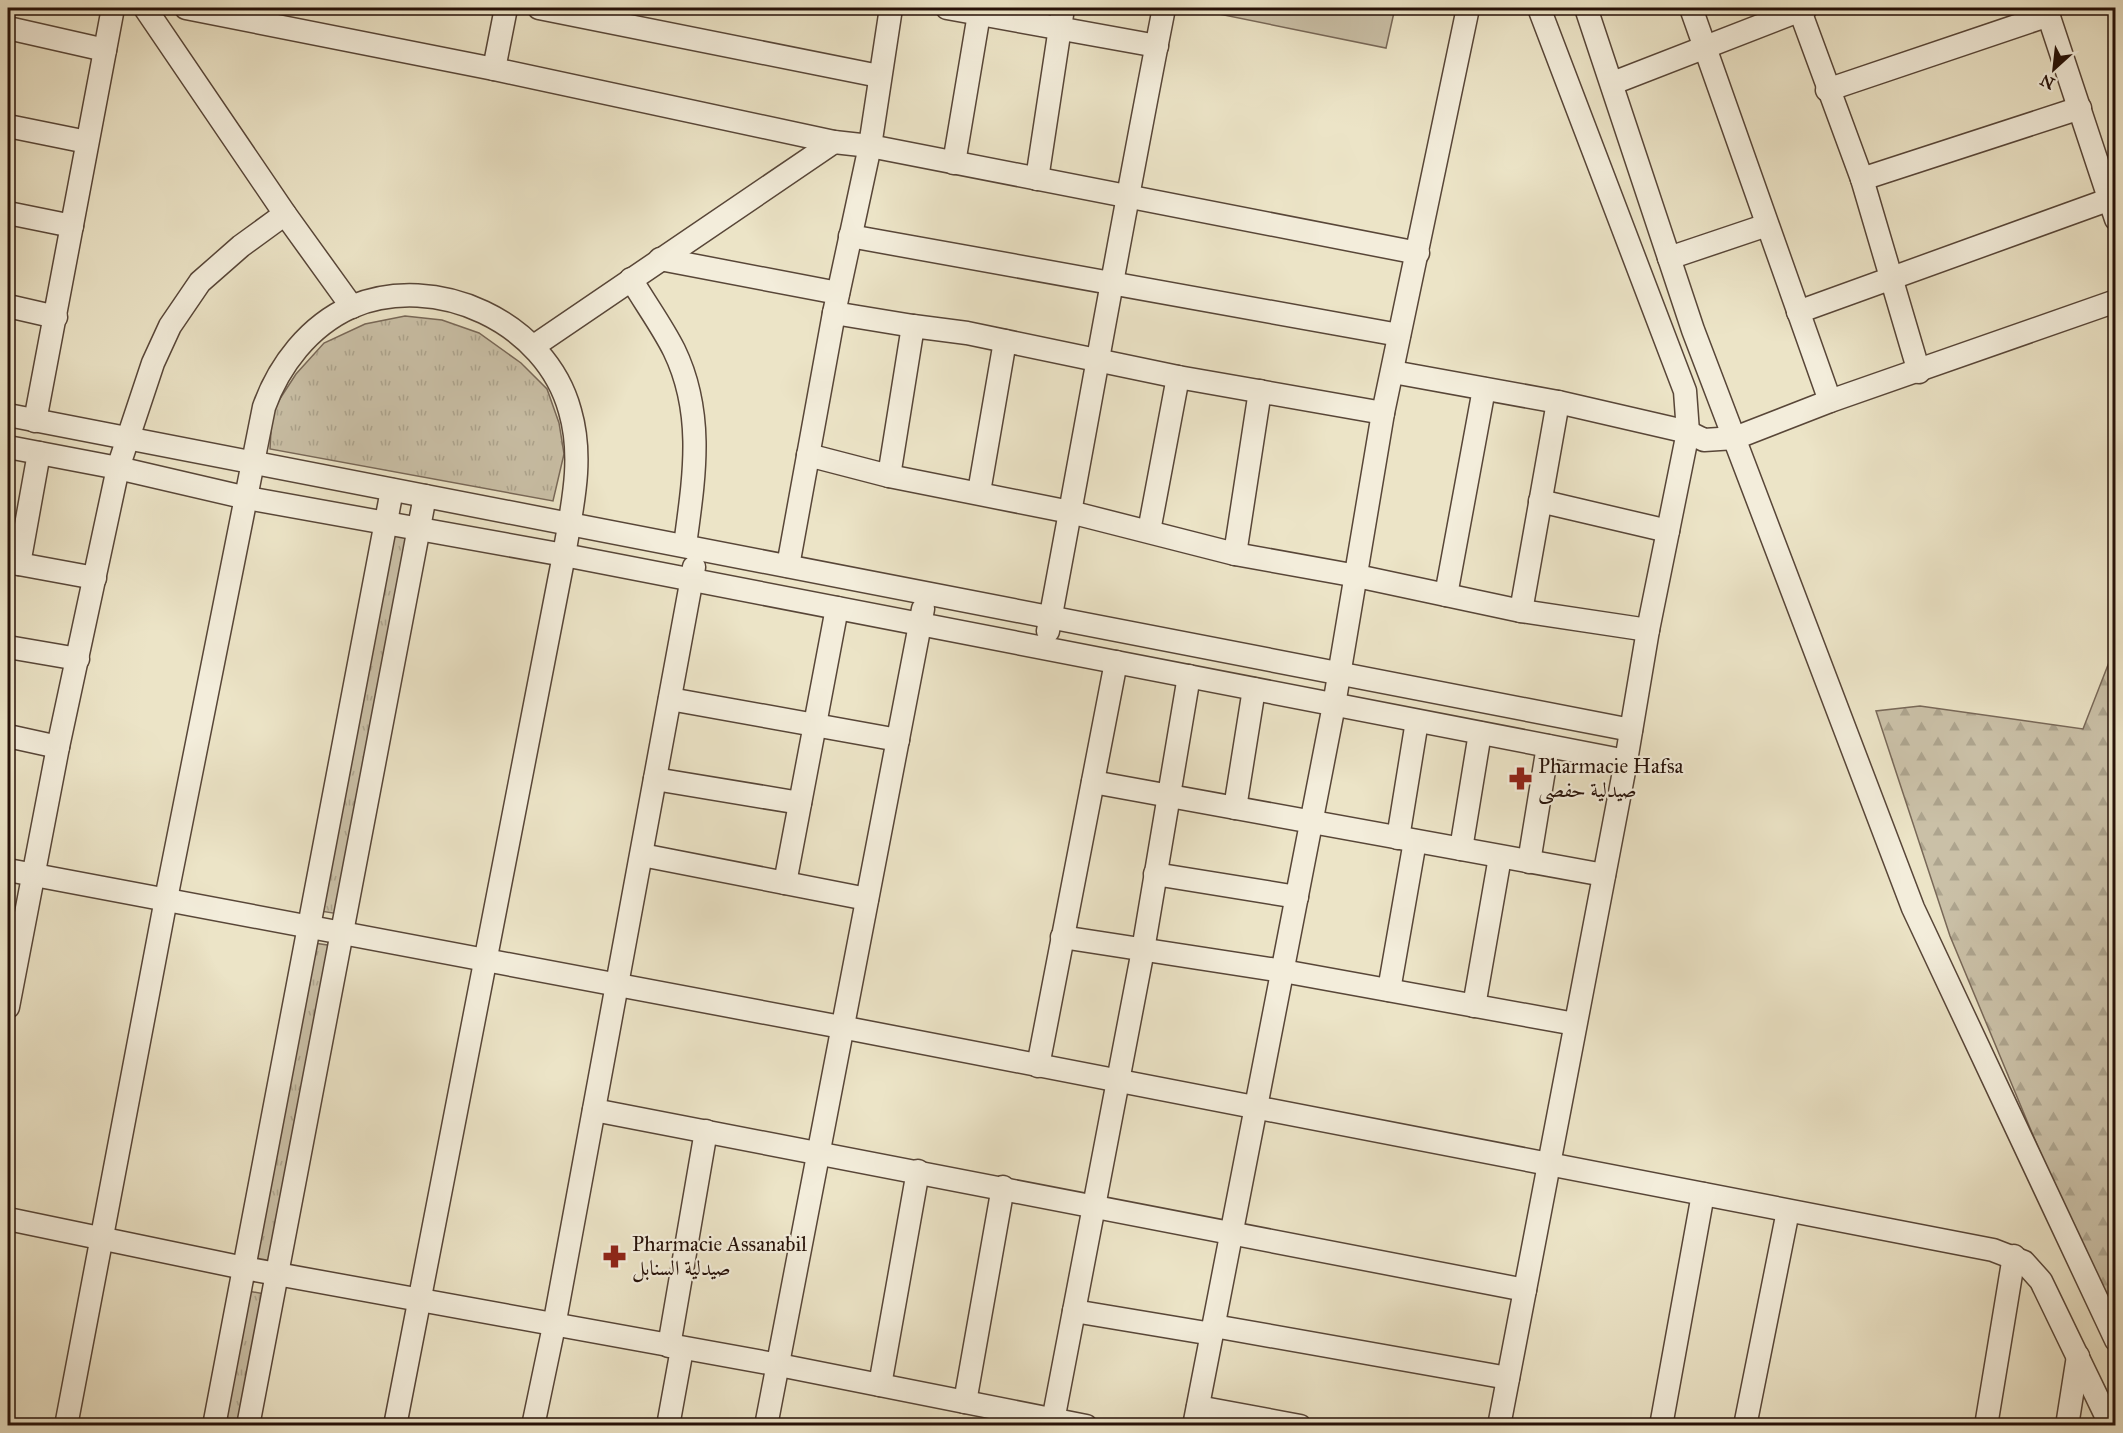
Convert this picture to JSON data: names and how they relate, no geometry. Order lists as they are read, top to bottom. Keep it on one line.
{"places":{"pharmacy":["Pharmacie Hafsa صيدلية حفصى","Pharmacie Assanabil صيدلية السنابل"]},"north":"bottom left"}
